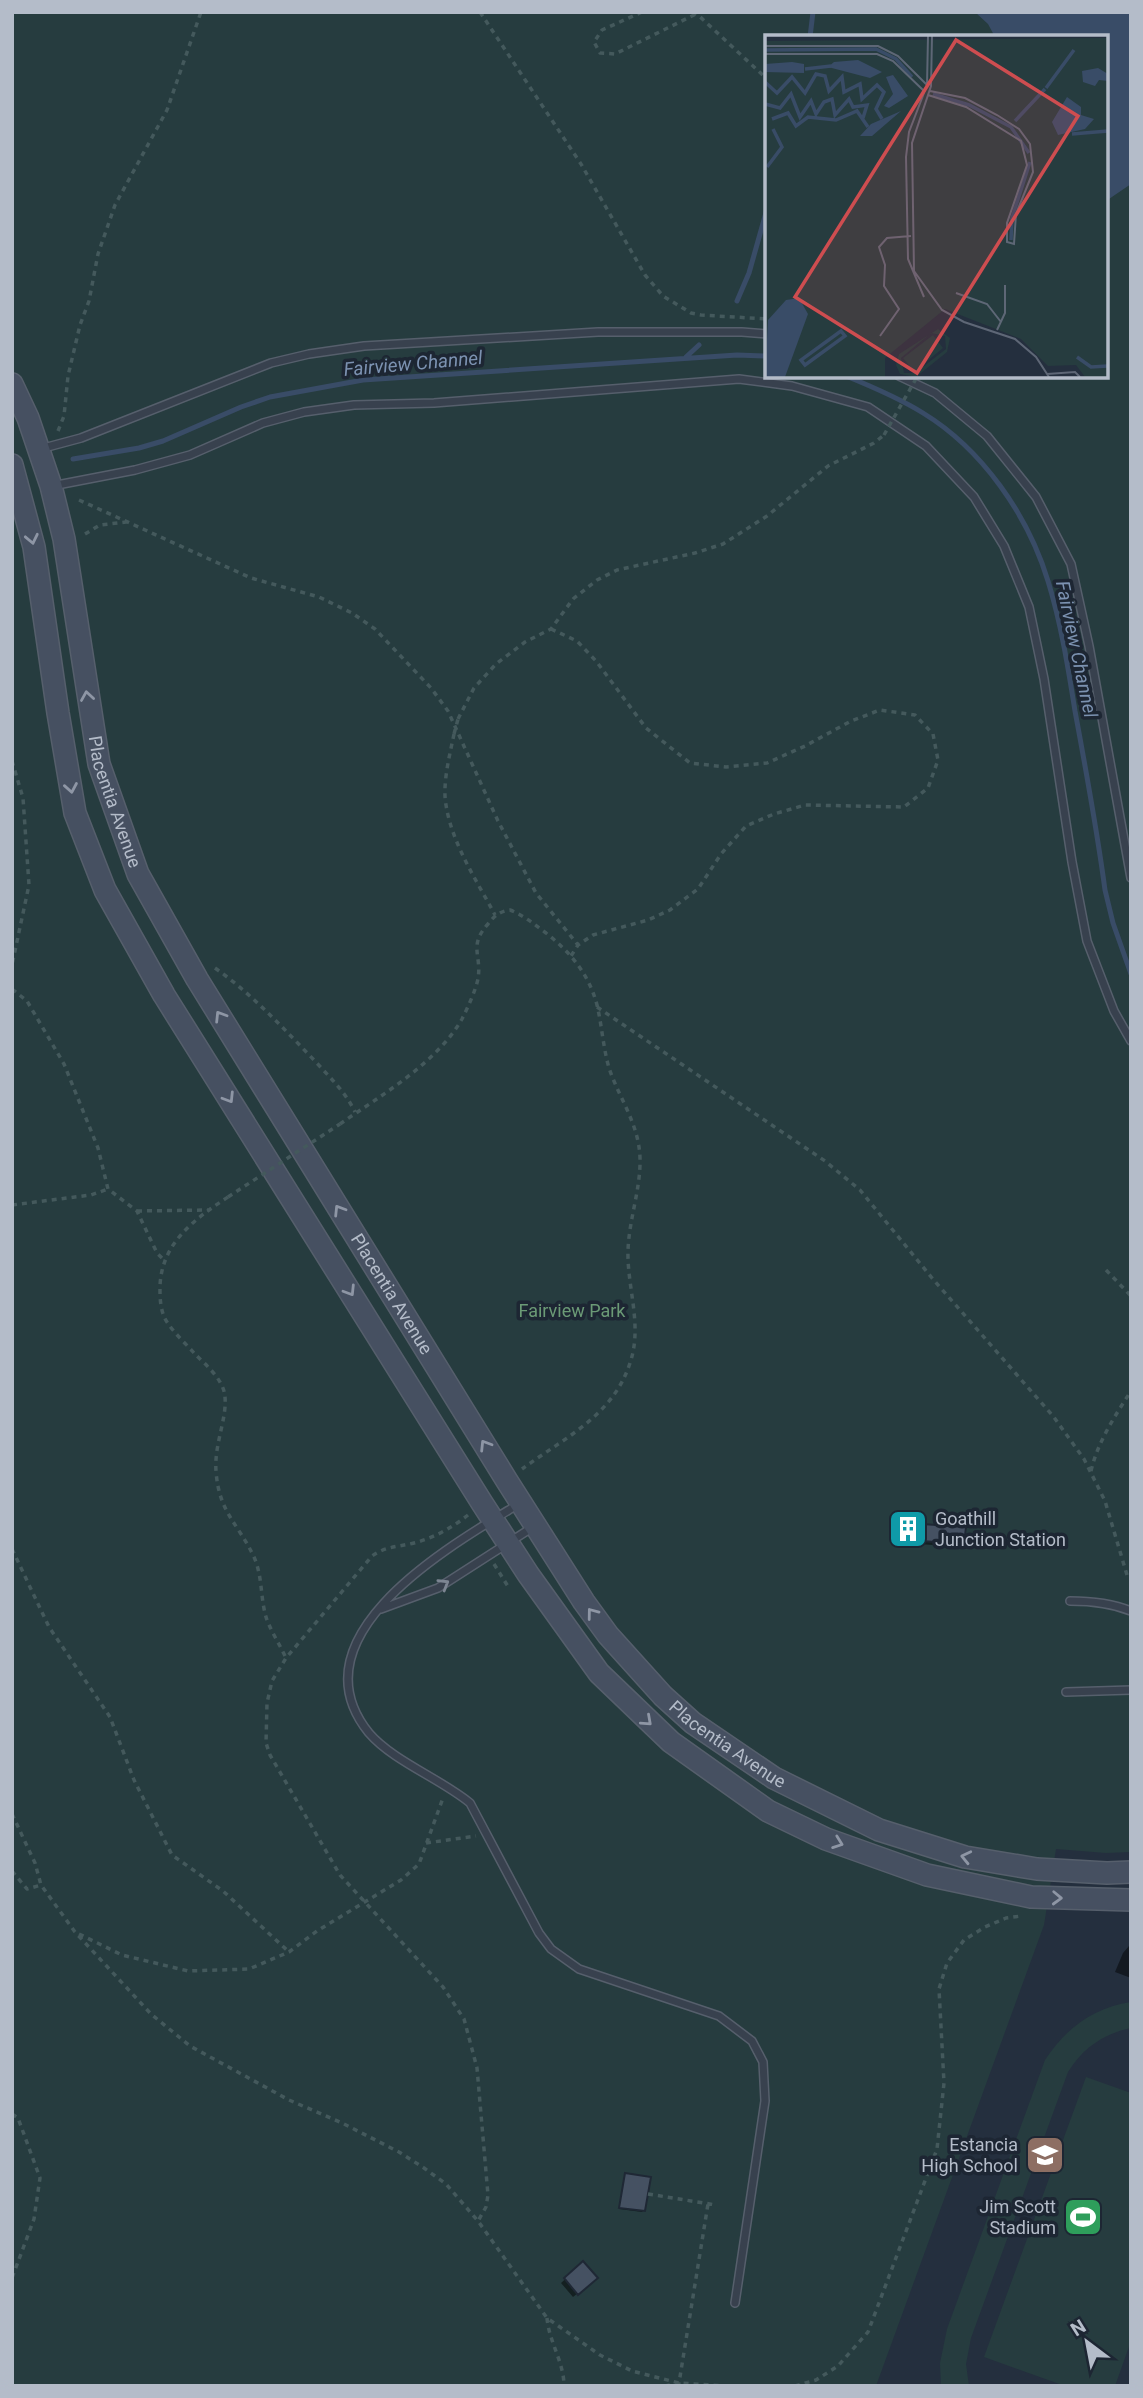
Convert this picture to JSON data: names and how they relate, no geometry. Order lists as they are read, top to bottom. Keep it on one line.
{"streets":{"main road":["Placentia Avenue"]},"water":["Fairview Channel"],"parks":["Fairview Park"],"places":{"building":["Goathill Junction Station"],"school or university":["Estancia High School"],"sports":["Jim Scott Stadium"]},"north":"top left"}
